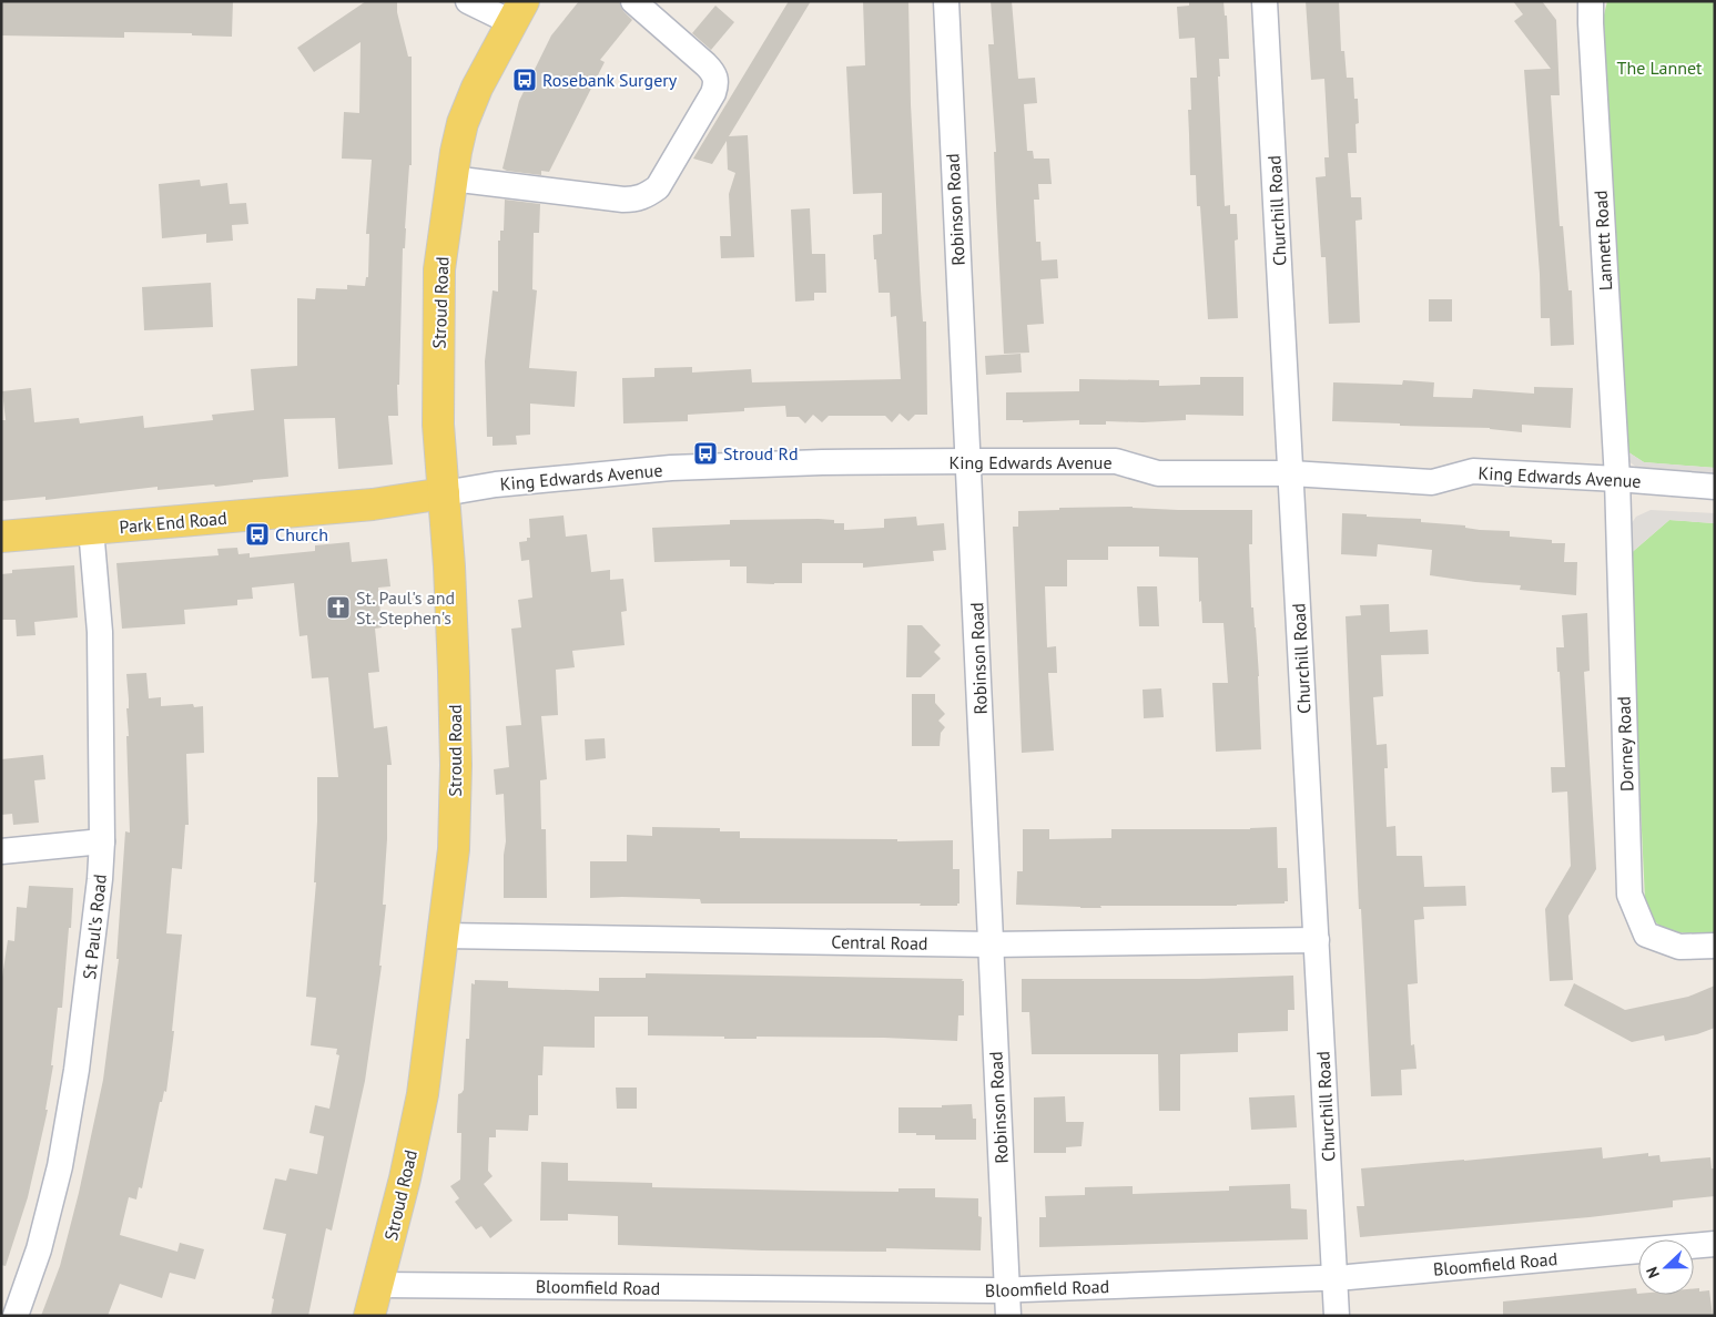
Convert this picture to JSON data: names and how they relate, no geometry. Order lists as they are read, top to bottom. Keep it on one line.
{"streets":{"main road":["Stroud Road","Park End Road"],"street":["Robinson Road","Churchill Road","Lannett Road","King Edwards Avenue","Dorney Road","St Paul's Road","Central Road","Bloomfield Road"]},"crossings":[["Robinson Road","King Edwards Avenue"],["Robinson Road","Central Road"],["Robinson Road","Bloomfield Road"],["Churchill Road","King Edwards Avenue"],["Churchill Road","Central Road"],["Churchill Road","Bloomfield Road"],["Lannett Road","King Edwards Avenue"],["Lannett Road","Dorney Road"],["Stroud Road","King Edwards Avenue"],["Stroud Road","Park End Road"],["Stroud Road","Central Road"],["Stroud Road","Bloomfield Road"],["King Edwards Avenue","Park End Road"],["King Edwards Avenue","Dorney Road"],["Park End Road","St Paul's Road"]],"parks":["The Lannet"],"places":{"bus stop":["Rosebank Surgery","Stroud Rd","Church"],"church":["St. Paul's and St. Stephen's"]},"north":"left"}
